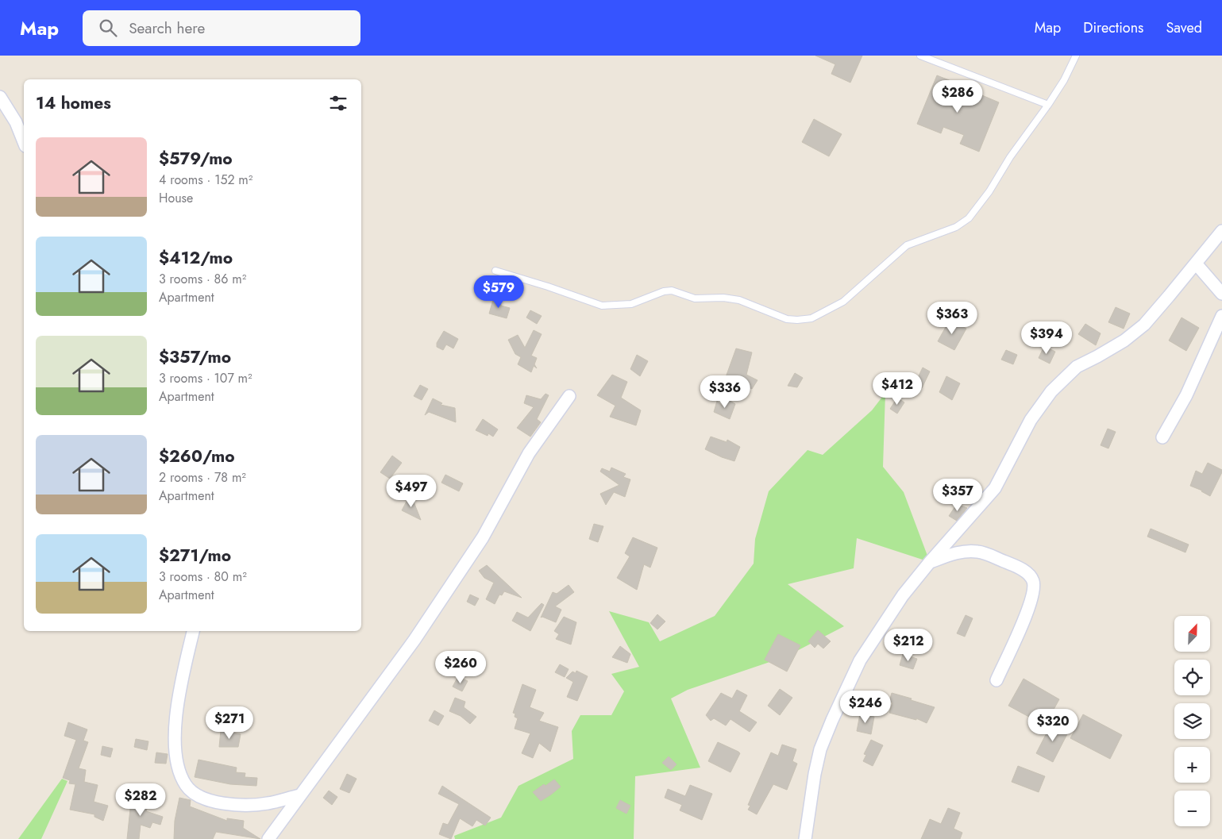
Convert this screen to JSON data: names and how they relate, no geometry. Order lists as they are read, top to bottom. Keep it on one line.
{"north":"top right","page":{"header":"Map","search":"Search here","nav":["Map","Directions","Saved"],"heading":"14 homes","price":["$286","$579","$363","$394","$412","$336","$497","$357","$212","$260","$246","$271","$320","$282"],"list":[{"name":"$579/mo","note":"4 rooms · 152 m² · House"},{"name":"$412/mo","note":"3 rooms · 86 m² · Apartment"},{"name":"$357/mo","note":"3 rooms · 107 m² · Apartment"},{"name":"$260/mo","note":"2 rooms · 78 m² · Apartment"},{"name":"$271/mo","note":"3 rooms · 80 m² · Apartment"}],"map_buttons":["+","−"]}}
